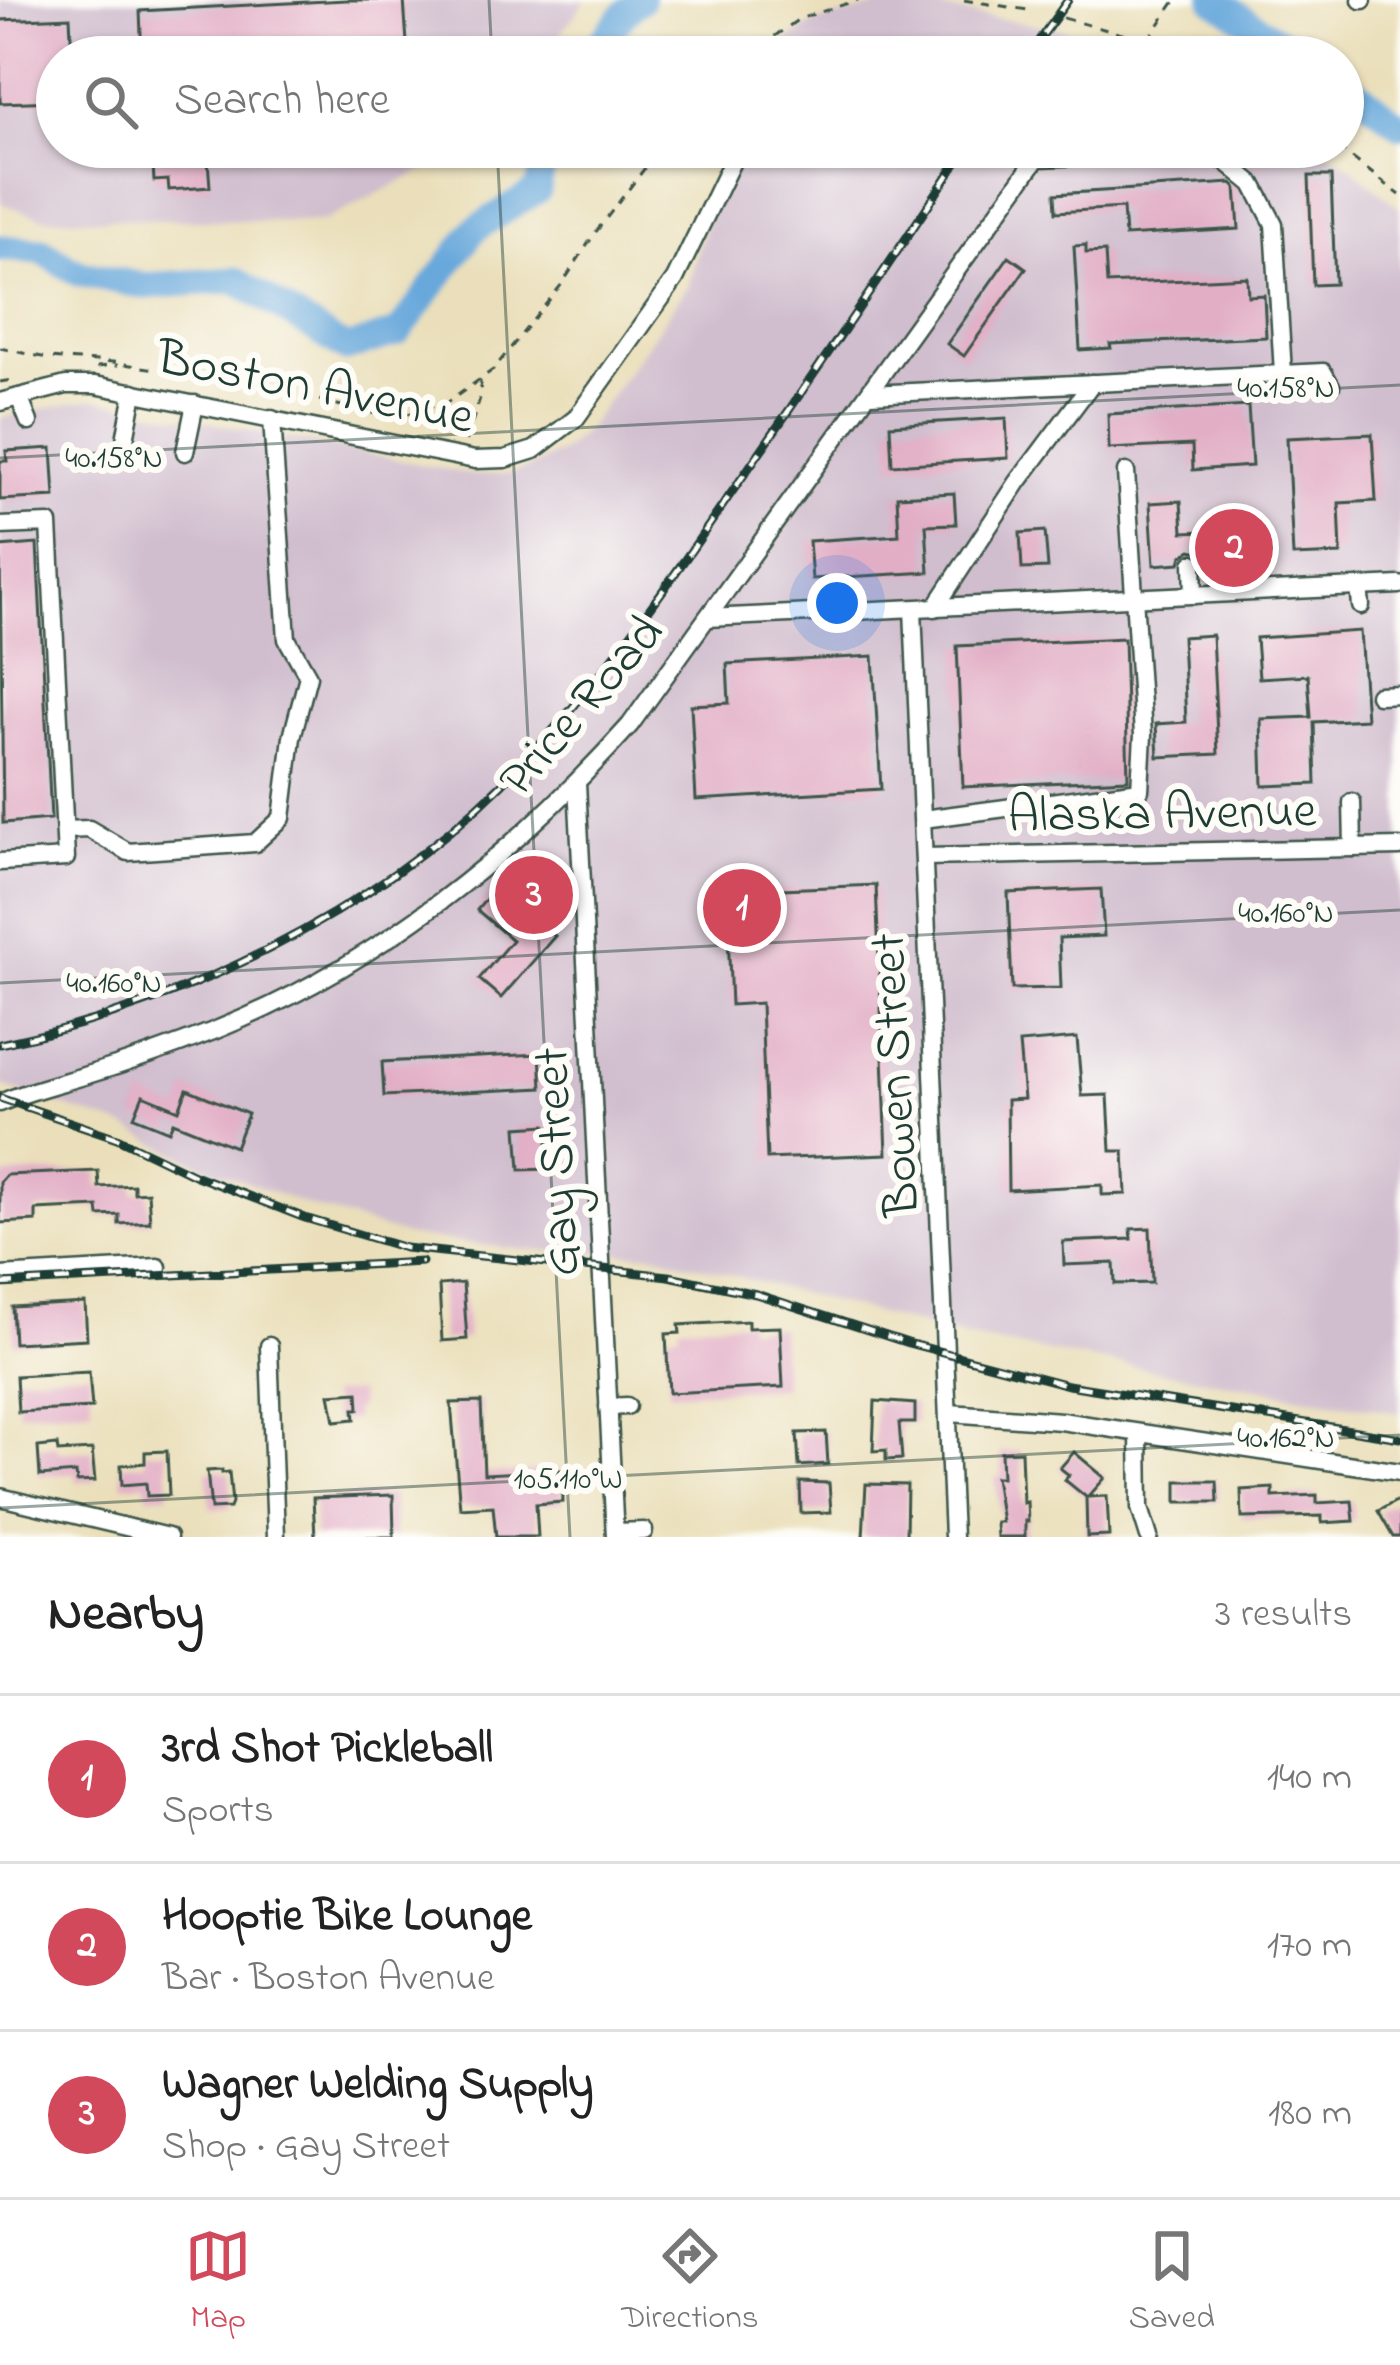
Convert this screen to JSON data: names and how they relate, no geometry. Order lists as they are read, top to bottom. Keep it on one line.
{"streets":{"street":["Boston Avenue","Price Road","Alaska Avenue","Bowen Street","Gay Street"]},"crossings":[["Price Road","Gay Street"],["Alaska Avenue","Bowen Street"]],"page":{"search":"Search here","pins":["2","3","1"],"heading":["Nearby","3 results"],"list":[{"mark":"1","name":"3rd Shot Pickleball","note":"Sports","value":"140 m"},{"mark":"2","name":"Hooptie Bike Lounge","note":"Bar · Boston Avenue","value":"170 m"},{"mark":"3","name":"Wagner Welding Supply","note":"Shop · Gay Street","value":"180 m"}],"nav":["Map","Directions","Saved"]},"coordinates":["40.158°N","40.160°N","40.162°N","105.110°W"]}
